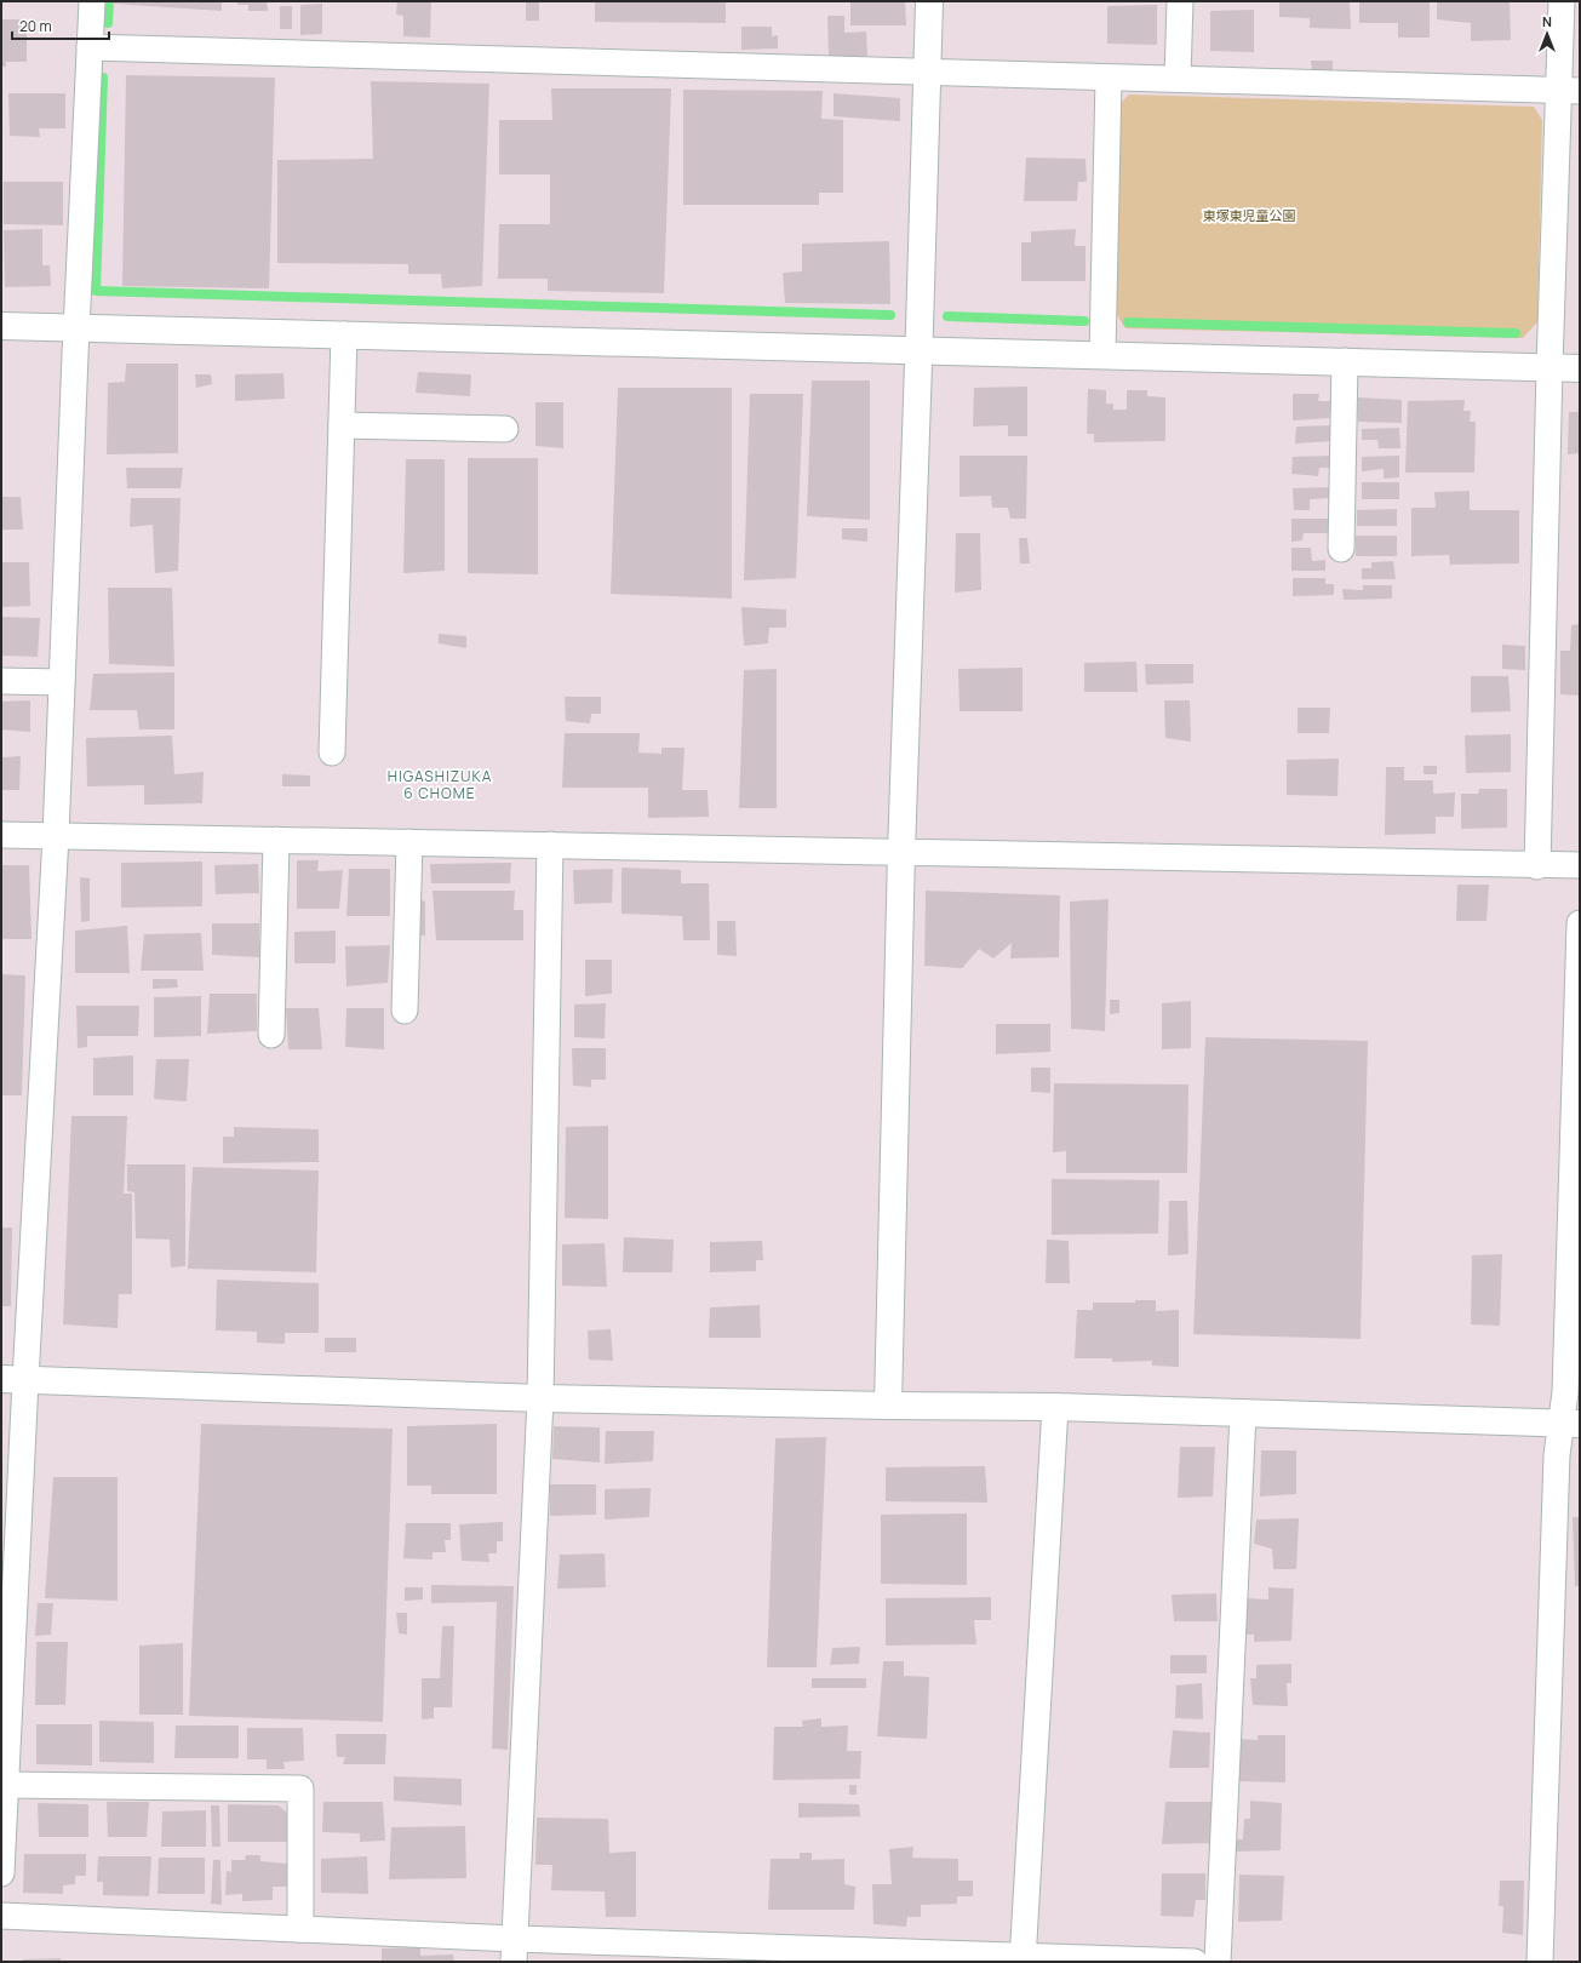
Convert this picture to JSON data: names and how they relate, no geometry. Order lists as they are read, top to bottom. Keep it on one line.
{"districts":["HIGASHIZUKA 6 CHOME"],"parks":["東塚東児童公園"],"scale_bar":"20 m","north":"top"}
